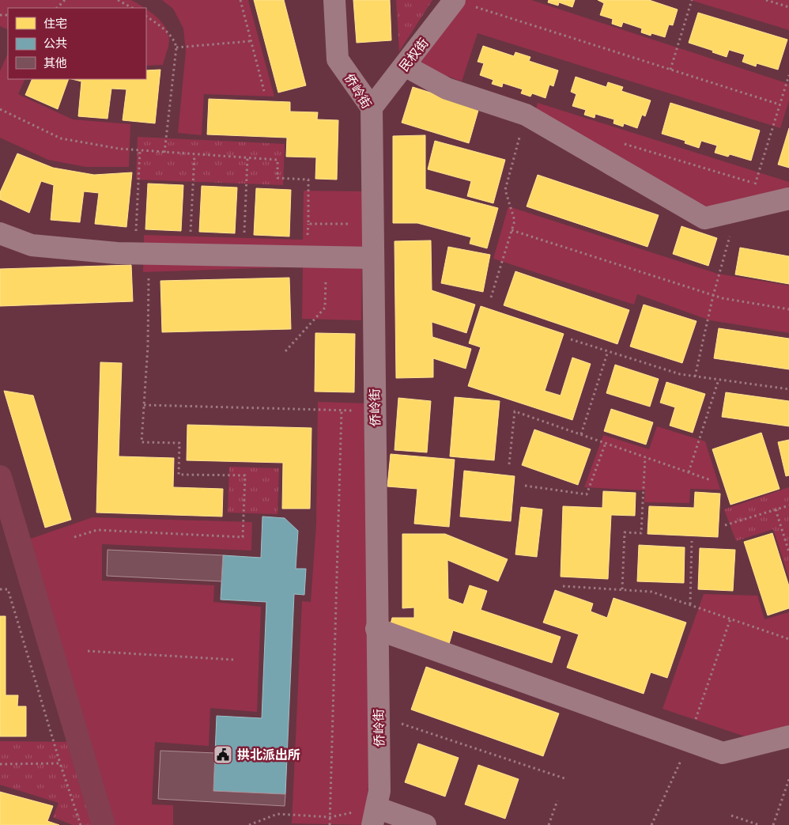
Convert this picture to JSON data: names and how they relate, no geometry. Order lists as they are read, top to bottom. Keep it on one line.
{"streets":{"street":["民权街","侨岭街"]},"crossings":[["民权街","侨岭街"]],"places":{"public building":["拱北派出所"]},"legend":["住宅","公共","其他"]}
